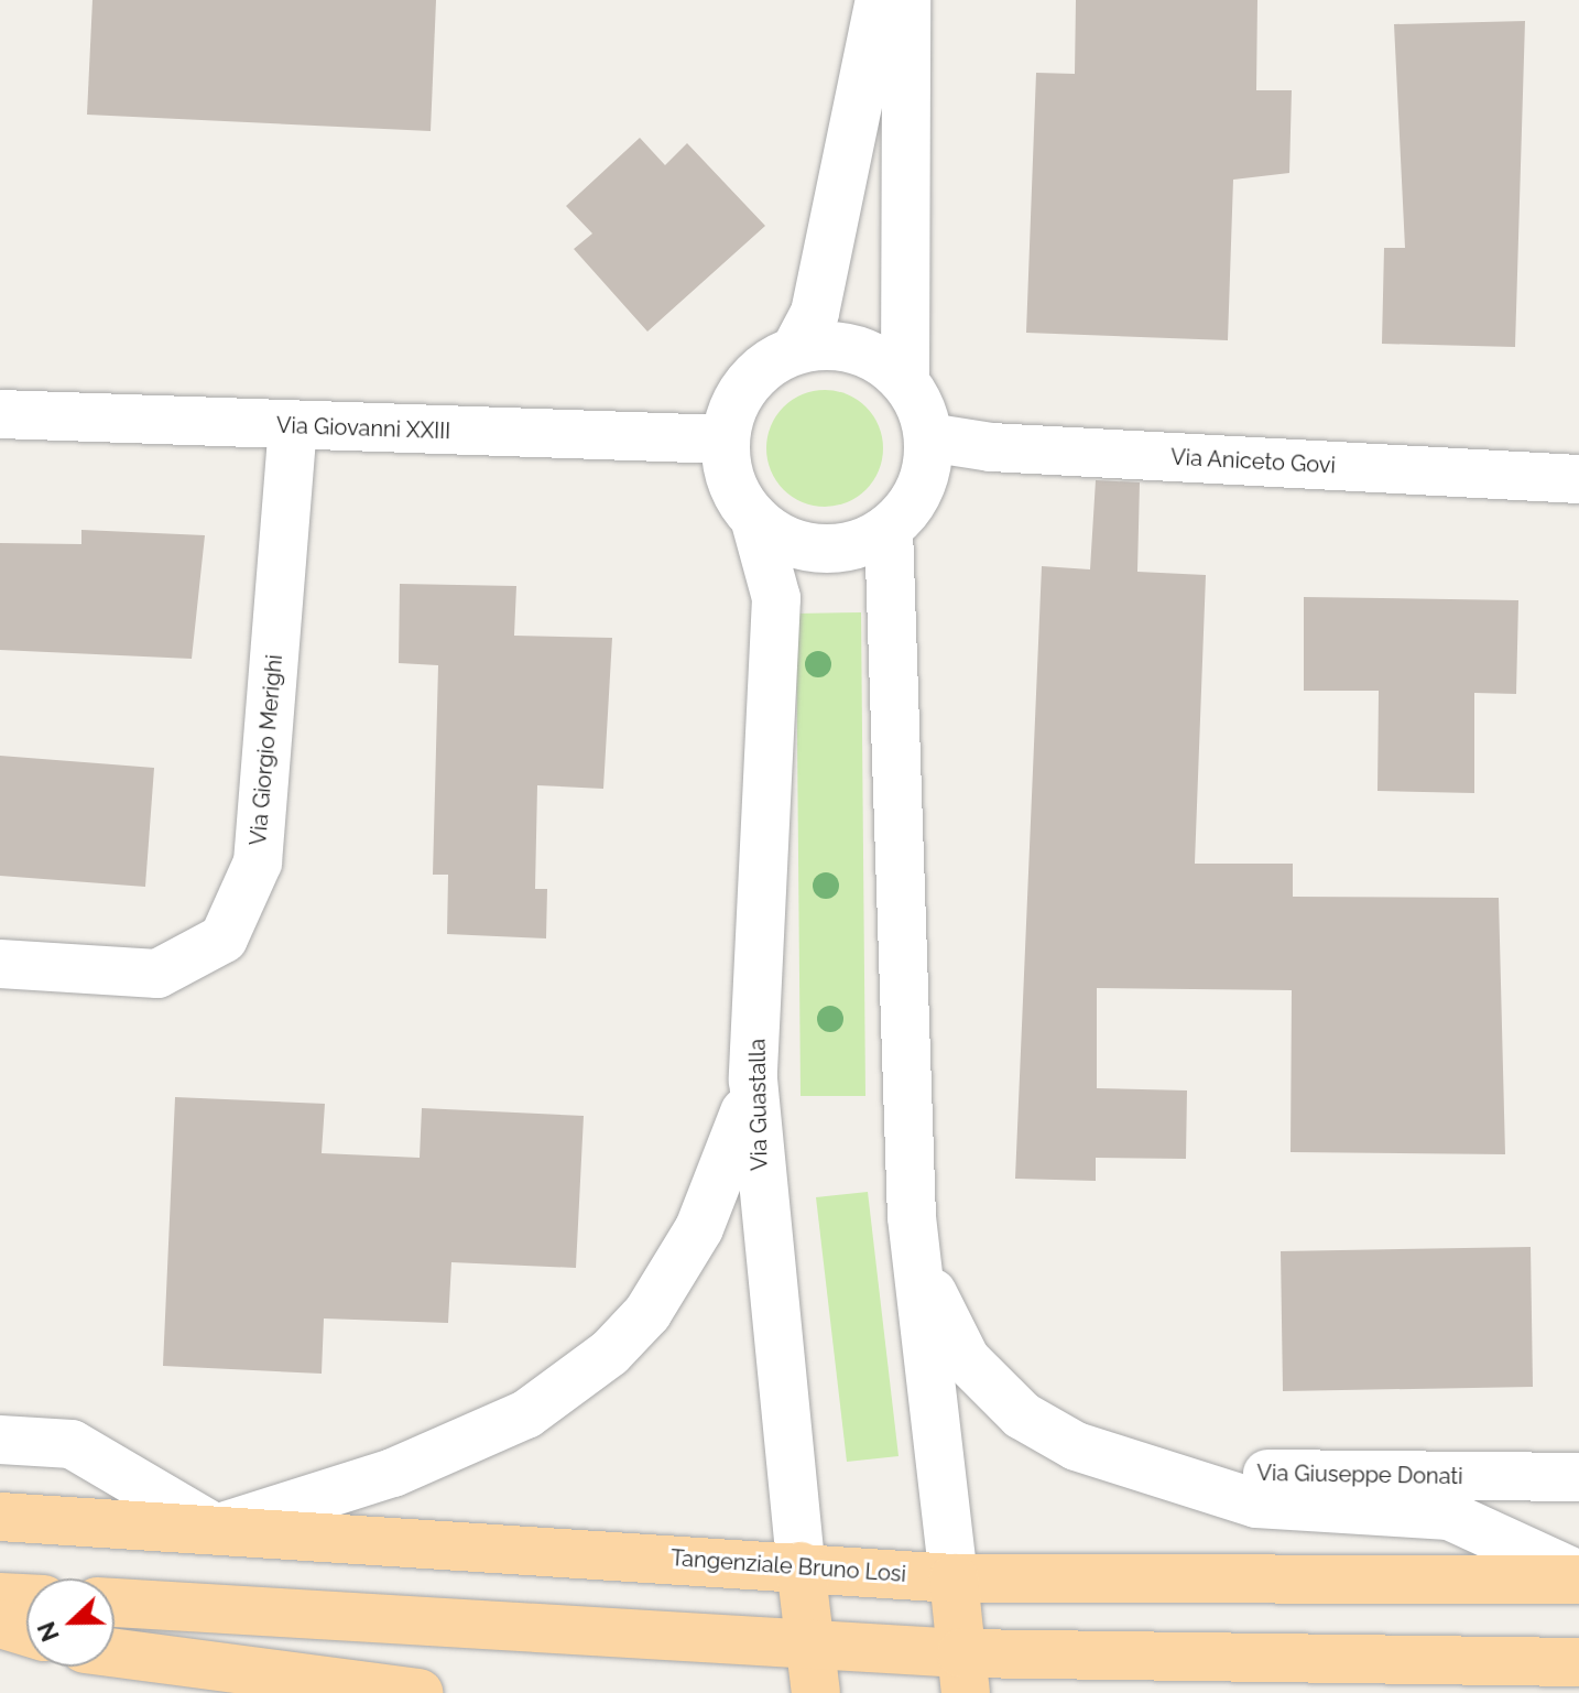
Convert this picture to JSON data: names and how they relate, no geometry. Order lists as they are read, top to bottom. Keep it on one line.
{"streets":{"main road":["Via Guastalla","Tangenziale Bruno Losi"],"street":["Via Giovanni XXIII","Via Aniceto Govi","Via Giorgio Merighi","Via Giuseppe Donati"]},"crossings":[["Via Giovanni XXIII","Via Aniceto Govi"],["Via Giovanni XXIII","Via Giorgio Merighi"],["Via Giovanni XXIII","Via Guastalla"],["Via Aniceto Govi","Via Guastalla"],["Via Guastalla","Tangenziale Bruno Losi"]],"north":"left"}
